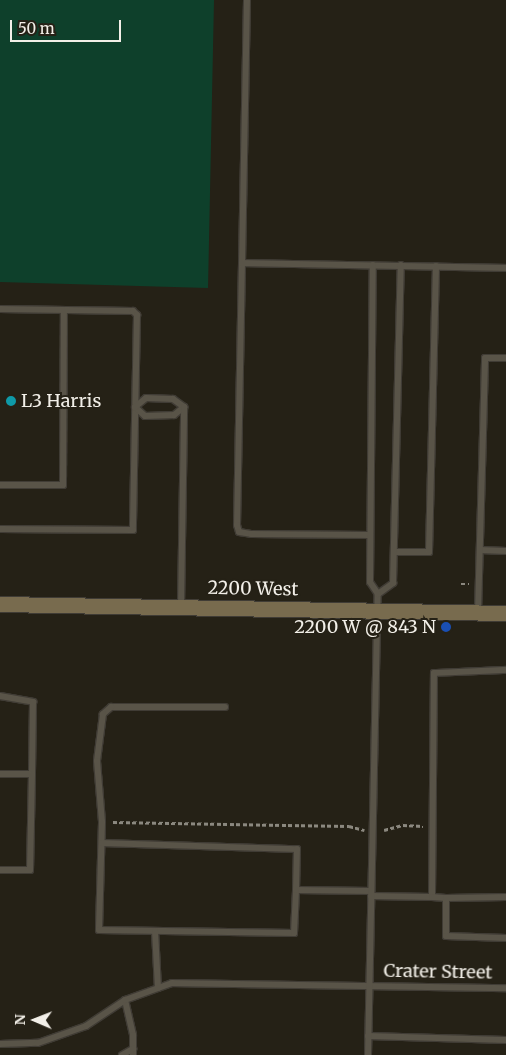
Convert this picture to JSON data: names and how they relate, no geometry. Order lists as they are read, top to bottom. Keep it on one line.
{"streets":{"street":["2200 West"],"lane":["Crater Street"]},"places":["L3 Harris","2200 W @ 843 N"],"scale_bar":"50 m","north":"left"}
